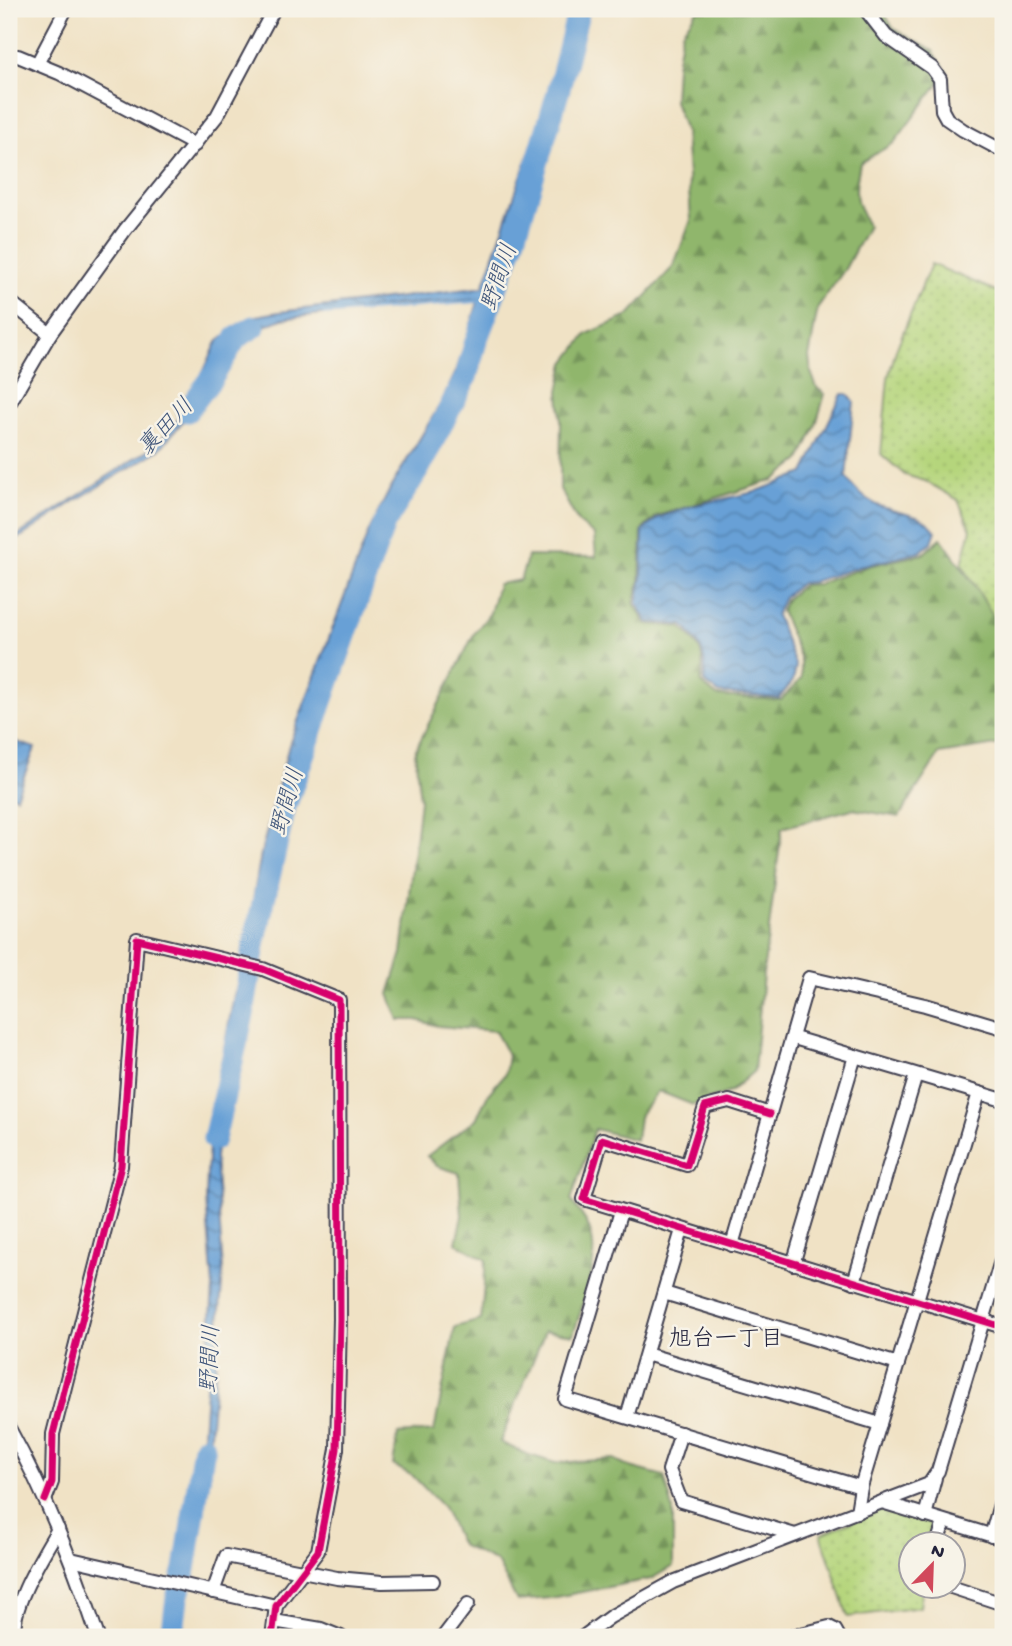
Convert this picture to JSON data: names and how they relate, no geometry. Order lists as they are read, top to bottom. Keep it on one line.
{"districts":["旭台一丁目"],"water":["野間川","裏田川"],"north":"top right"}
